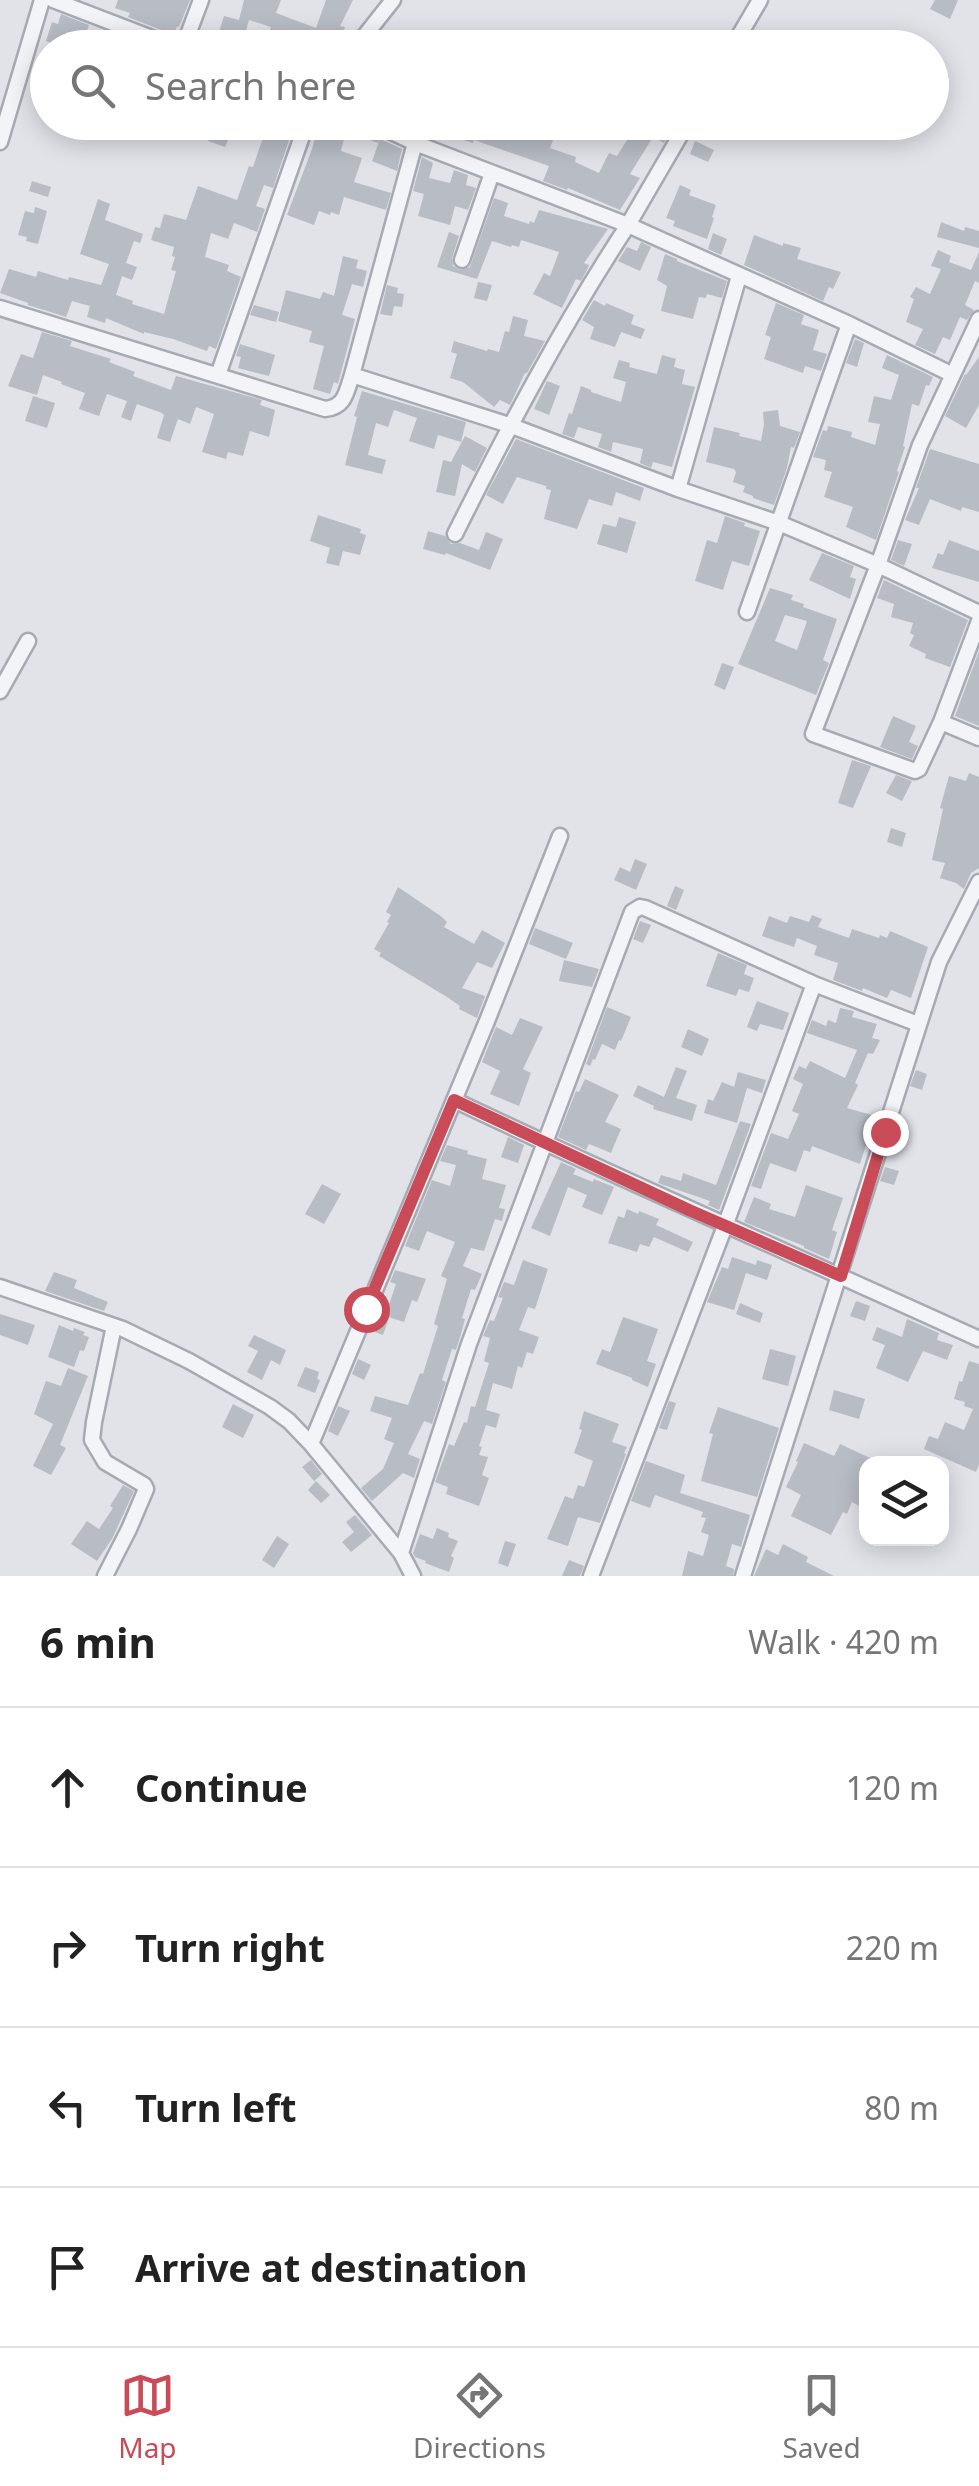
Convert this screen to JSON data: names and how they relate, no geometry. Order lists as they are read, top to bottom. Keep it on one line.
{"page":{"search":"Search here","heading":["6 min","Walk · 420 m"],"list":[["Continue","120 m"],["Turn right","220 m"],["Turn left","80 m"],"Arrive at destination"],"nav":["Map","Directions","Saved"]}}
